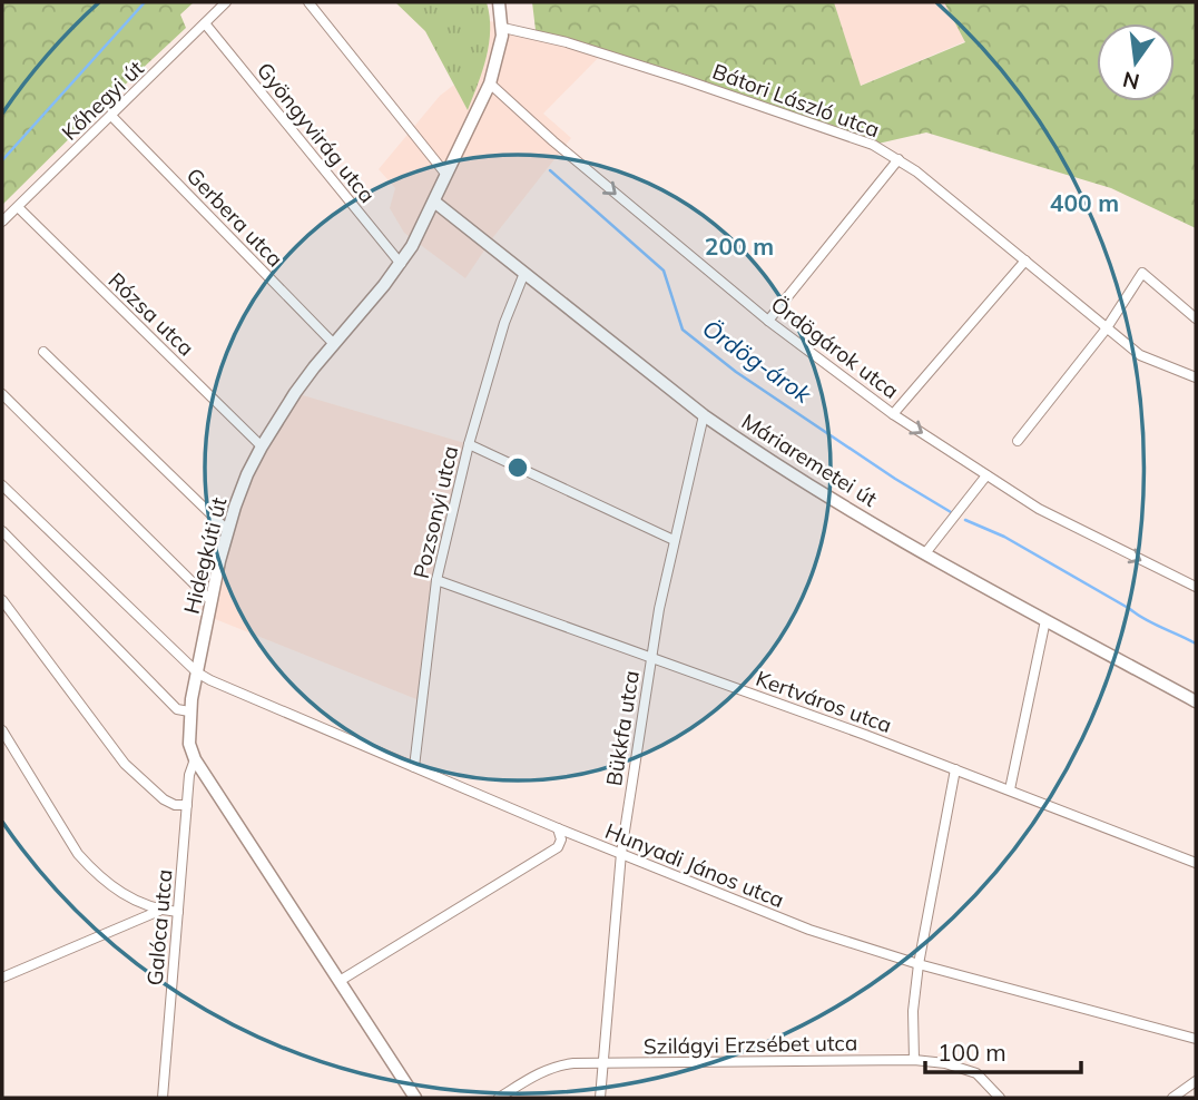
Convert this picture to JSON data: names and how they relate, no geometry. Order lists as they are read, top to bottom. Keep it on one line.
{"streets":{"main road":["Máriaremetei út","Hidegkúti út"],"street":["Kőhegyi út","Bátori László utca","Gyöngyvirág utca","Gerbera utca","Rózsa utca","Ördögárok utca","Pozsonyi utca","Kertváros utca","Bükkfa utca","Hunyadi János utca","Galóca utca","Szilágyi Erzsébet utca"]},"crossings":[["Kőhegyi út","Gyöngyvirág utca"],["Kőhegyi út","Gerbera utca"],["Kőhegyi út","Rózsa utca"],["Bátori László utca","Hidegkúti út"],["Gyöngyvirág utca","Hidegkúti út"],["Gerbera utca","Hidegkúti út"],["Rózsa utca","Hidegkúti út"],["Ördögárok utca","Hidegkúti út"],["Máriaremetei út","Pozsonyi utca"],["Máriaremetei út","Hidegkúti út"],["Máriaremetei út","Bükkfa utca"],["Pozsonyi utca","Kertváros utca"],["Pozsonyi utca","Hunyadi János utca"],["Hidegkúti út","Hunyadi János utca"],["Hidegkúti út","Galóca utca"],["Kertváros utca","Bükkfa utca"],["Bükkfa utca","Hunyadi János utca"],["Bükkfa utca","Szilágyi Erzsébet utca"]],"one_way":["Ördögárok utca"],"water":["Ördög-árok"],"scale_bar":"100 m","north":"bottom","rings":["400 m","200 m"]}
